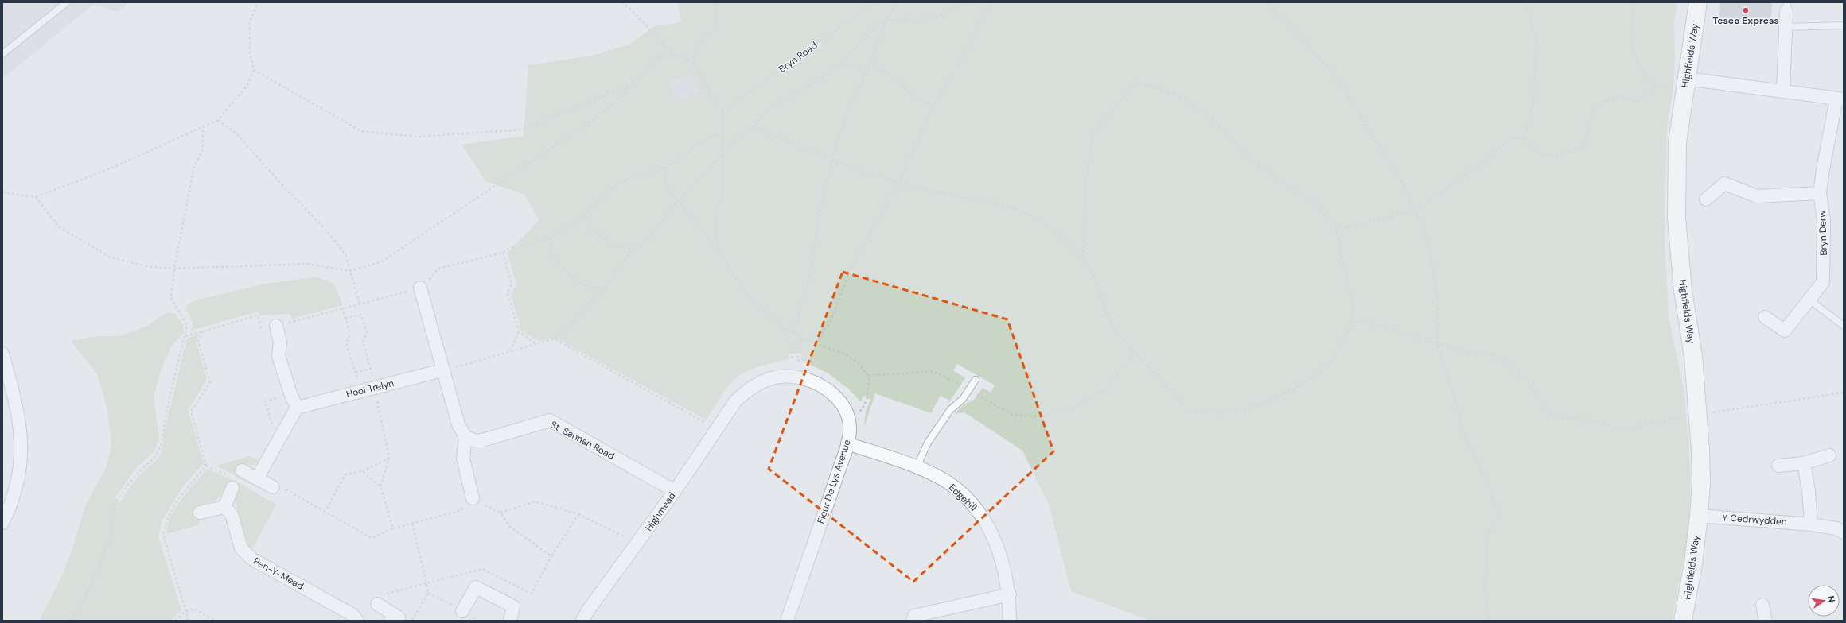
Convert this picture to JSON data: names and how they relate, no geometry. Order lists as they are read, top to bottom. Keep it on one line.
{"streets":{"main road":["Highfields Way"],"street":["Bryn Derw","Heol Trelyn","St. Sannan Road","Fleur De Lys Avenue","Edgehill","Highmead","Y Cedrwydden","Pen-Y-Mead"],"path":["Bryn Road"]},"crossings":[["Highfields Way","Y Cedrwydden"],["St. Sannan Road","Highmead"],["Fleur De Lys Avenue","Edgehill"],["Fleur De Lys Avenue","Highmead"]],"places":["Tesco Express"],"north":"right"}
